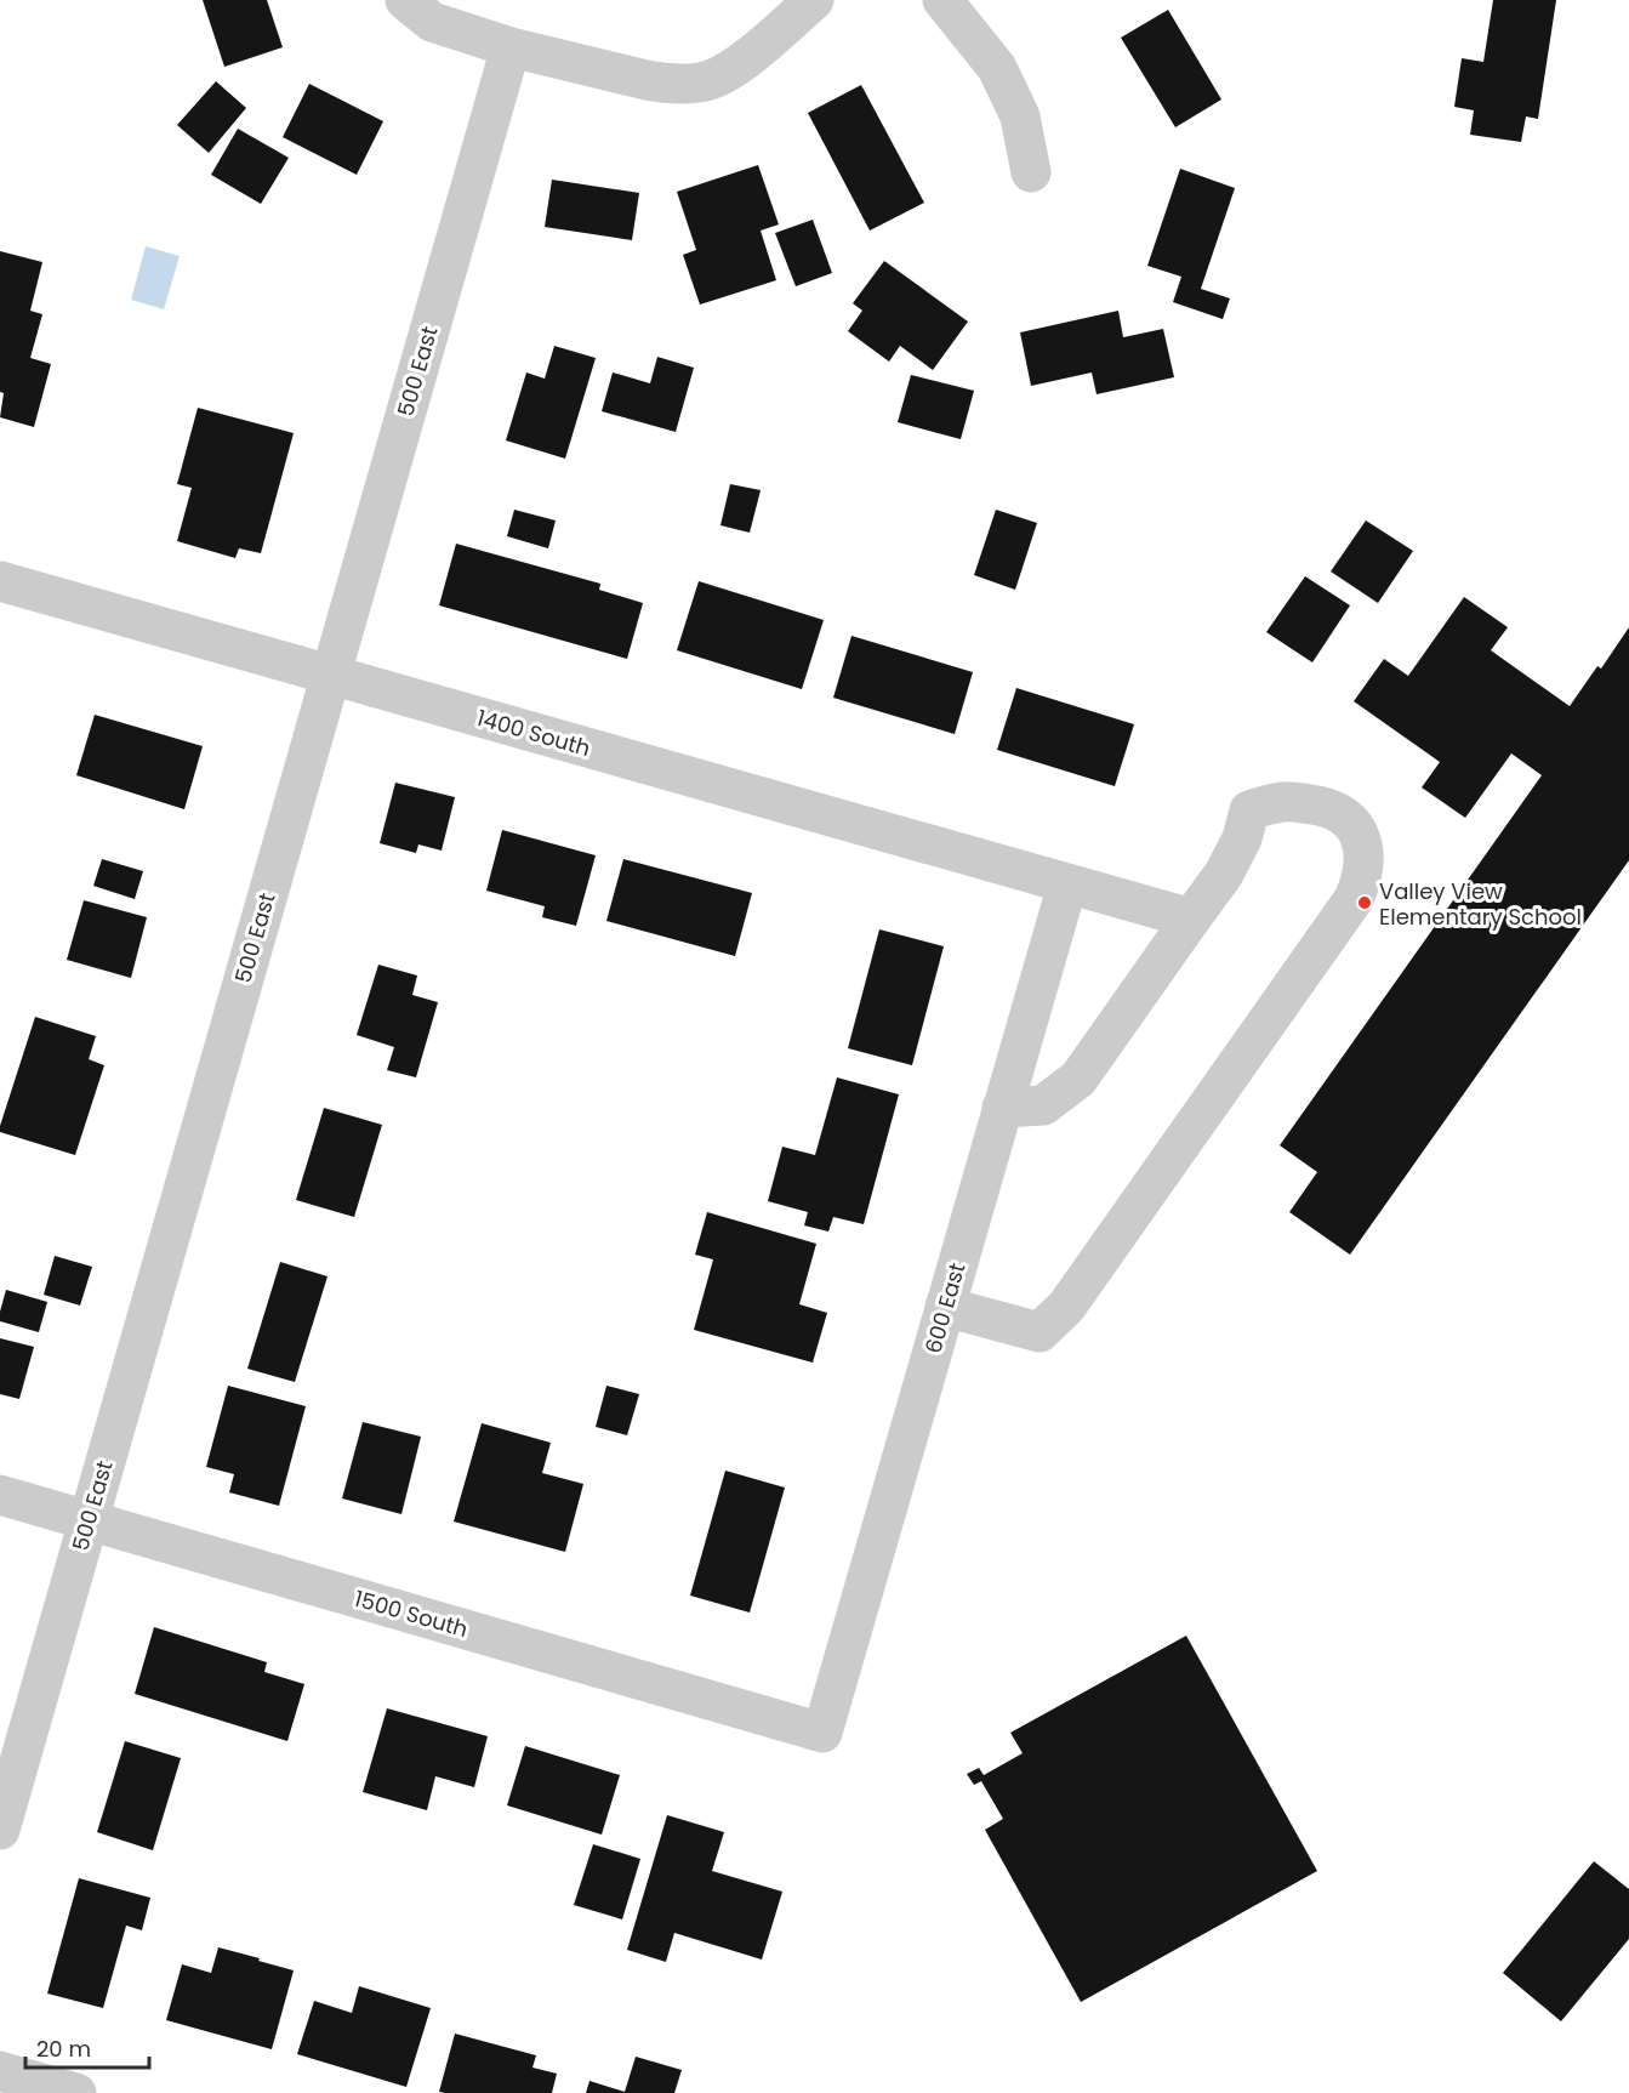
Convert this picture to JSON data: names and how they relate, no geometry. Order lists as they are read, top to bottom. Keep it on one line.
{"streets":{"street":["500 East","1400 South","600 East","1500 South"]},"crossings":[["500 East","1400 South"],["500 East","1500 South"],["1400 South","600 East"],["600 East","1500 South"]],"places":["Valley View Elementary School"],"scale_bar":"20 m"}
